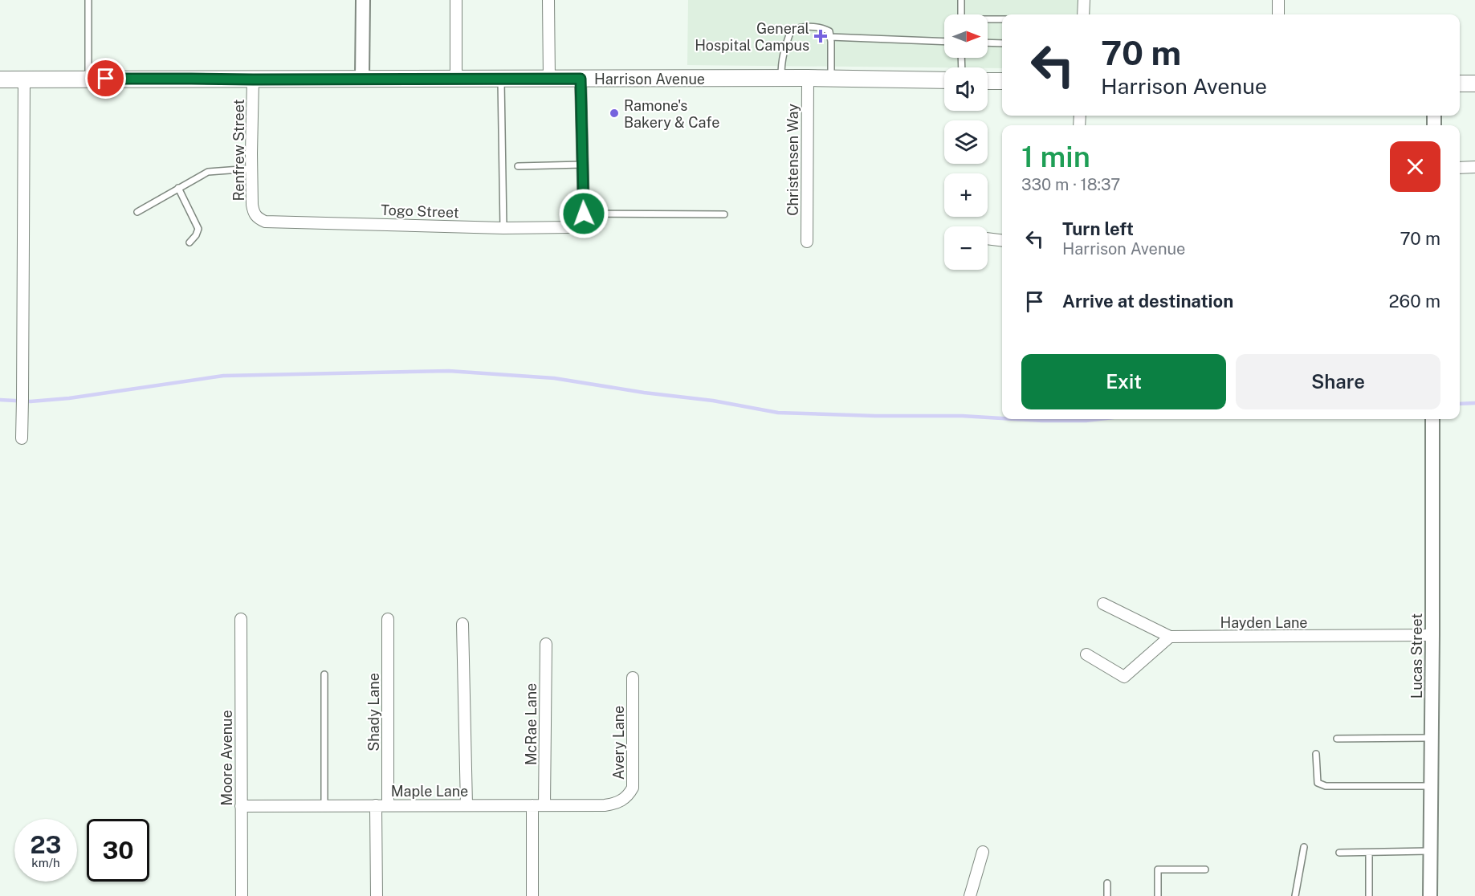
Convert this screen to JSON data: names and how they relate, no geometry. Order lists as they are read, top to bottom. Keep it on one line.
{"streets":{"main road":["Harrison Avenue"],"street":["Renfrew Street","Christensen Way","Togo Street","Hayden Lane","Lucas Street","Shady Lane","McRae Lane","Avery Lane","Moore Avenue","Maple Lane"]},"crossings":[["Harrison Avenue","Renfrew Street"],["Harrison Avenue","Christensen Way"],["Renfrew Street","Togo Street"],["Hayden Lane","Lucas Street"],["Shady Lane","Maple Lane"],["McRae Lane","Maple Lane"],["Avery Lane","Maple Lane"],["Moore Avenue","Maple Lane"]],"places":{"health":["General Hospital Campus"],"other":["Ramone's Bakery & Cafe"]},"north":"right","page":{"map_buttons":["+","−"],"turn":["70 m","Harrison Avenue"],"heading":["1 min","330 m · 18:37"],"list":[{"name":"Turn left","note":"Harrison Avenue","value":"70 m"},{"name":"Arrive at destination","value":"260 m"}],"buttons":["Exit","Share"],"speed":"23 km/h","limit":"30"}}
